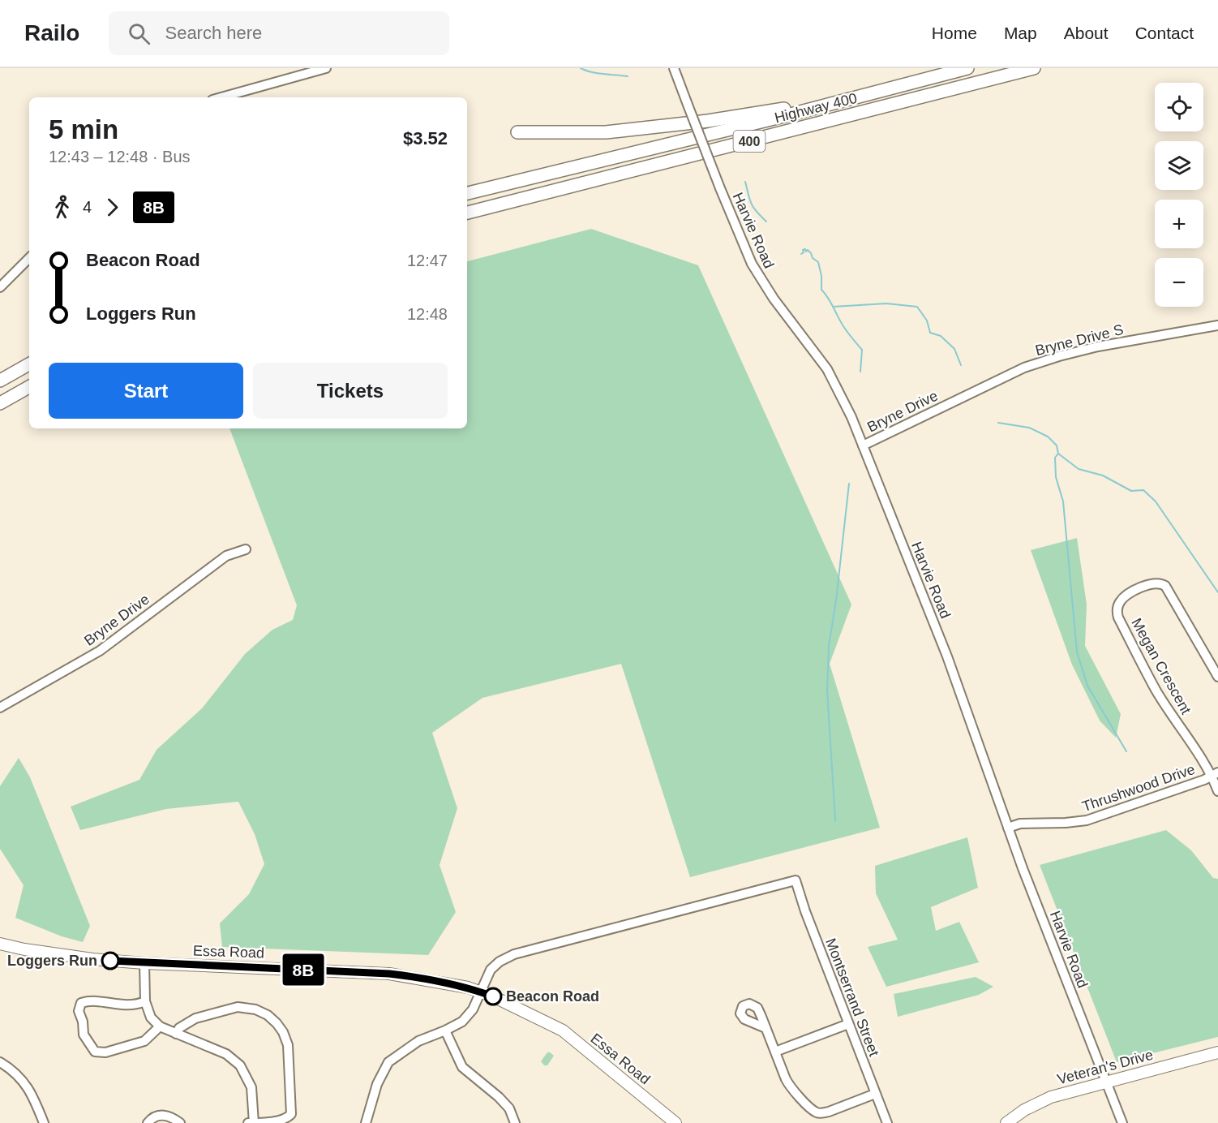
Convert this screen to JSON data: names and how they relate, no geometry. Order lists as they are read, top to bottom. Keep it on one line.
{"streets":{"highway":["Highway 400","400"],"main road":["Essa Road","Veteran's Drive"],"street":["Harvie Road","Bryne Drive S","Bryne Drive","Megan Crescent","Thrushwood Drive","Montserrand Street"]},"crossings":[["Harvie Road","Bryne Drive"],["Harvie Road","Thrushwood Drive"],["Harvie Road","Veteran's Drive"],["Bryne Drive S","Bryne Drive"],["Megan Crescent","Thrushwood Drive"],["Essa Road","Montserrand Street"]],"places":["Loggers Run","Beacon Road"],"lines":["bus line 8B"],"page":{"header":"Railo","search":"Search here","nav":["Home","Map","About","Contact"],"on_map":"8B","map_buttons":["+","−"],"heading":["5 min","12:43 – 12:48 · Bus","$3.52"],"legs":["4","8B"],"list":[{"name":"Beacon Road","value":"12:47"},{"name":"Loggers Run","value":"12:48"}],"buttons":["Start","Tickets"]}}
